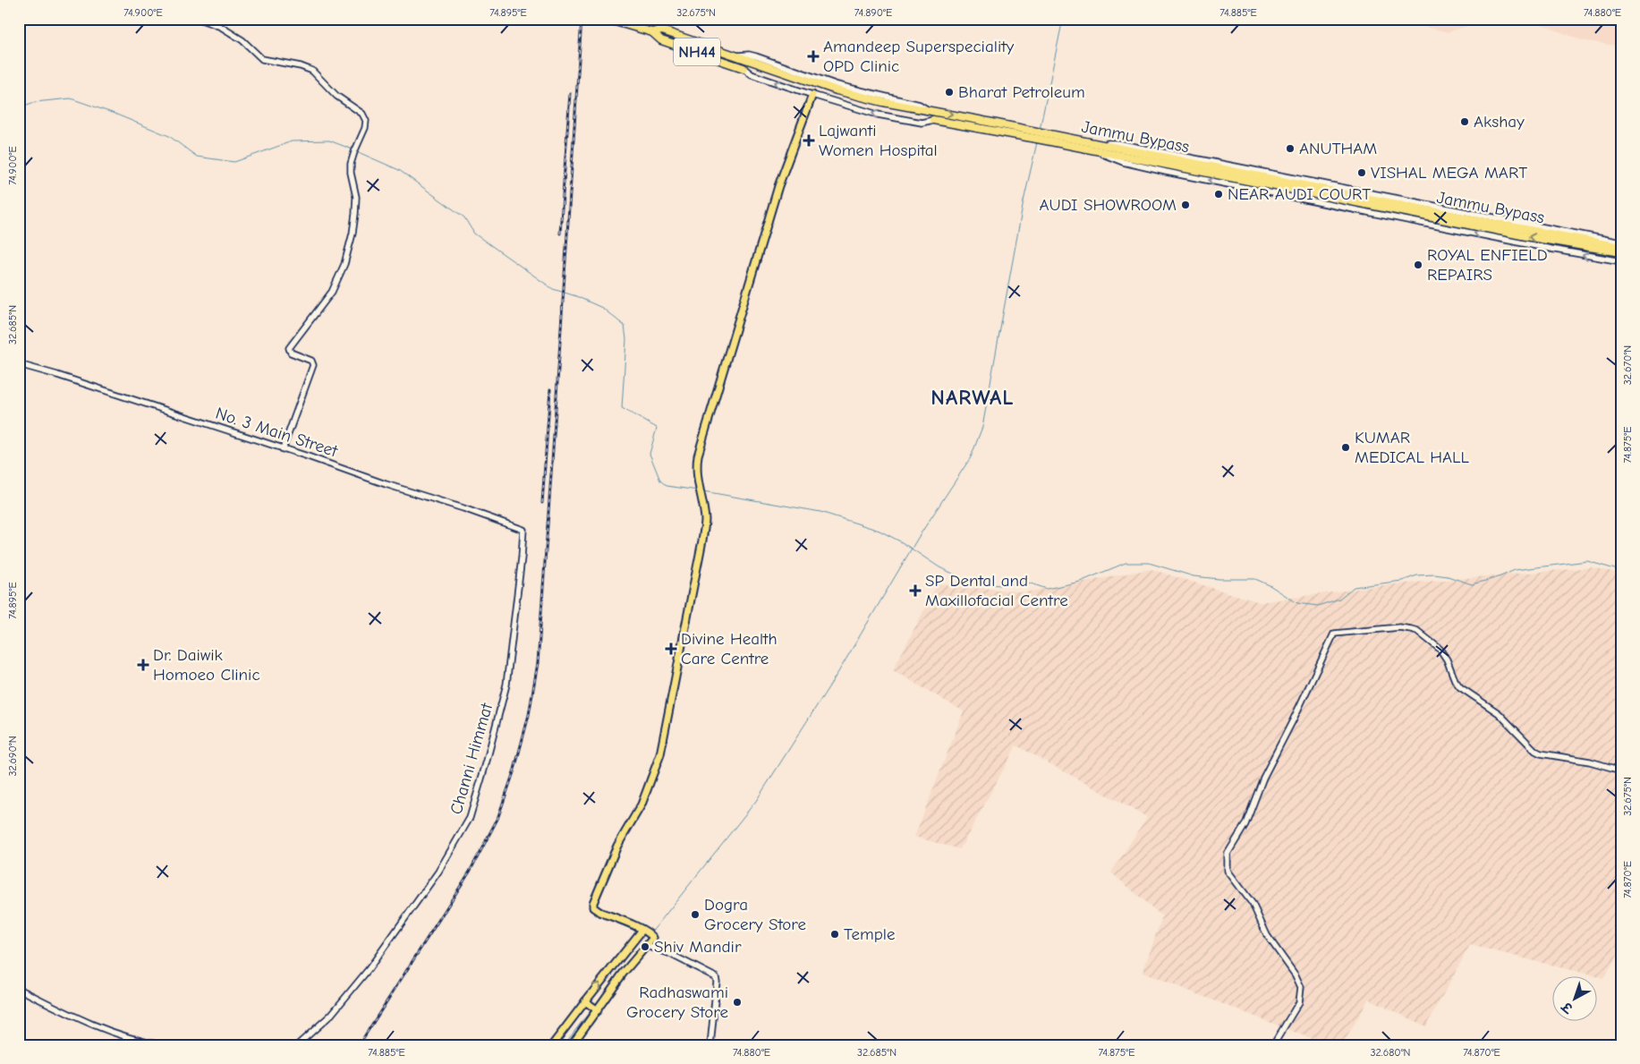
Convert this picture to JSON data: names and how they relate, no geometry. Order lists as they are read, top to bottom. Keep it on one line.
{"streets":{"highway":["NH44","Jammu Bypass"],"street":["No. 3 Main Street","Channi Himmat"]},"crossings":[["No. 3 Main Street","Channi Himmat"]],"districts":["NARWAL"],"places":{"health":["Amandeep Superspeciality OPD Clinic","Lajwanti Women Hospital","SP Dental and Maxillofacial Centre","Divine Health Care Centre","Dr. Daiwik Homoeo Clinic"],"other":["Bharat Petroleum","Akshay","ANUTHAM","VISHAL MEGA MART","NEAR AUDI COURT","AUDI SHOWROOM","ROYAL ENFIELD REPAIRS","KUMAR MEDICAL HALL","Dogra Grocery Store","Temple","Shiv Mandir","Radhaswami Grocery Store"]},"north":"bottom left","coordinates":["74.900°E","74.895°E","32.675°N","74.890°E","74.885°E","74.880°E","32.685°N","32.670°N","74.875°E","32.690°N","74.870°E","32.680°N"]}
